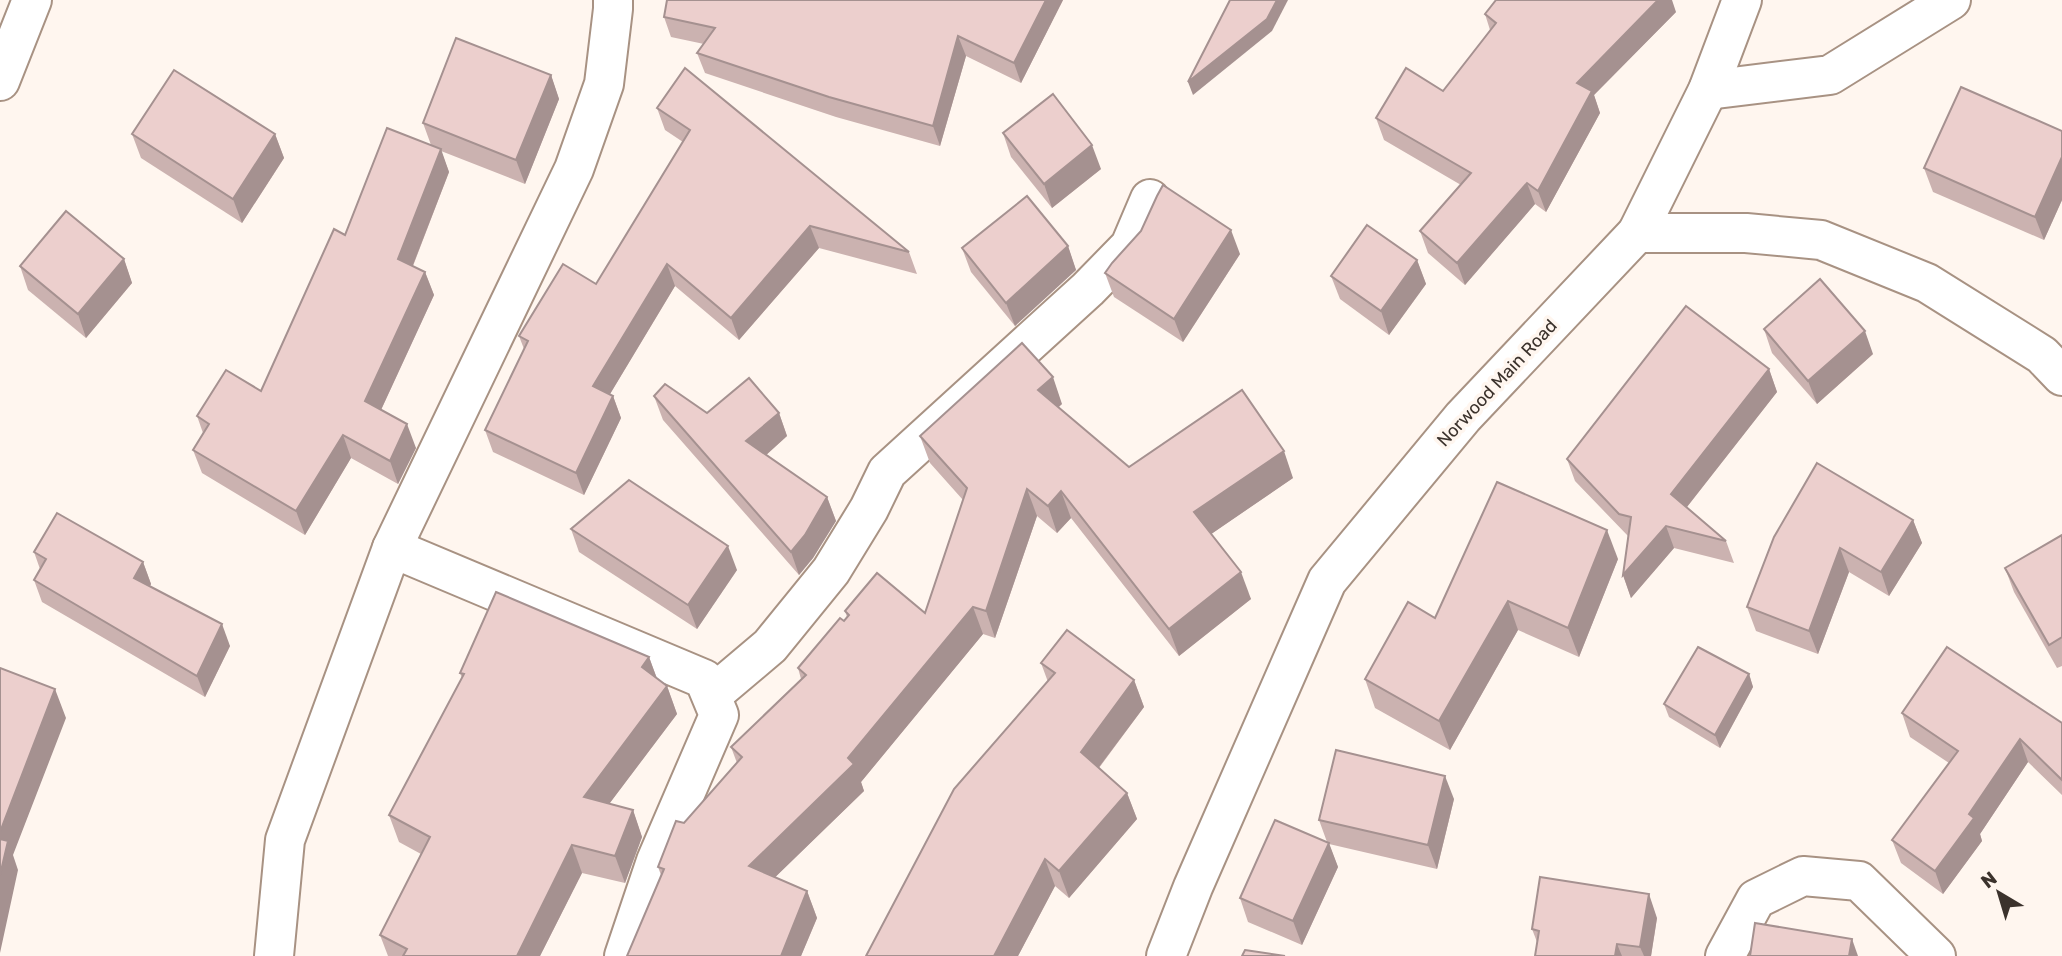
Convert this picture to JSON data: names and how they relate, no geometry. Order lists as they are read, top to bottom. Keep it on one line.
{"streets":{"street":["Norwood Main Road"]},"north":"top left"}
